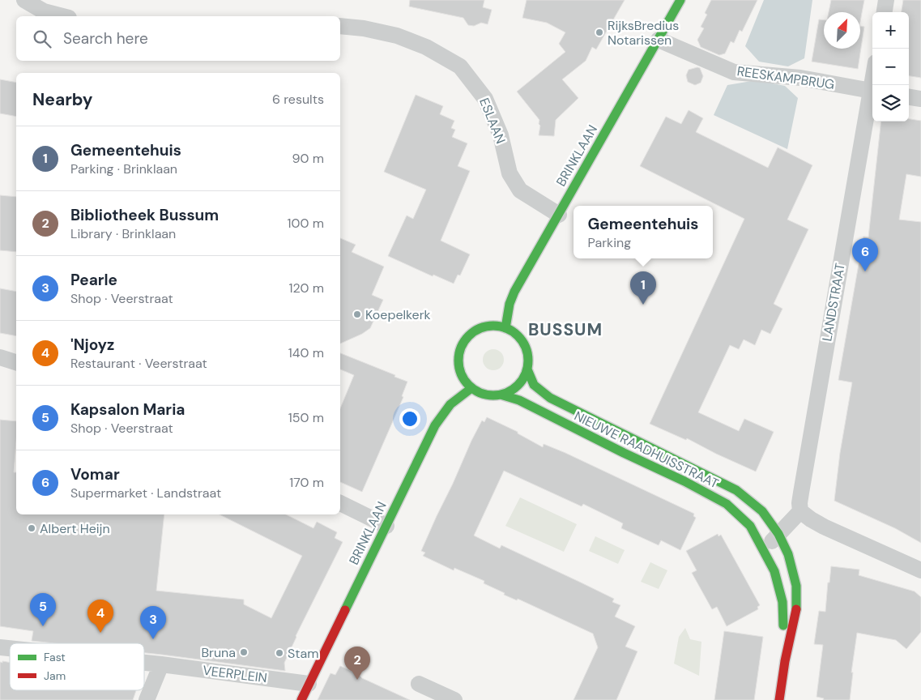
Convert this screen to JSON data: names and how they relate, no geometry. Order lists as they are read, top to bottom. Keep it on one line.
{"streets":{"street":["REESKAMPBRUG","ESLAAN","BRINKLAAN","LANDSTRAAT","NIEUWE RAADHUISSTRAAT","VEERPLEIN"]},"crossings":[["REESKAMPBRUG","BRINKLAAN"],["ESLAAN","BRINKLAAN"],["BRINKLAAN","NIEUWE RAADHUISSTRAAT"],["BRINKLAAN","VEERPLEIN"]],"districts":["BUSSUM"],"places":["RijksBredius Notarissen","Koepelkerk","Albert Heijn","Bruna","Stam"],"legend":["Fast","Jam"],"north":"top right","page":{"map_buttons":["+","−"],"search":"Search here","heading":["Nearby","6 results"],"list":[{"mark":"1","name":"Gemeentehuis","note":"Parking · Brinklaan","value":"90 m"},{"mark":"2","name":"Bibliotheek Bussum","note":"Library · Brinklaan","value":"100 m"},{"mark":"3","name":"Pearle","note":"Shop · Veerstraat","value":"120 m"},{"mark":"4","name":"'Njoyz","note":"Restaurant · Veerstraat","value":"140 m"},{"mark":"5","name":"Kapsalon Maria","note":"Shop · Veerstraat","value":"150 m"},{"mark":"6","name":"Vomar","note":"Supermarket · Landstraat","value":"170 m"}],"popup":["Gemeentehuis","Parking"],"pins":["6","1","5","4","3","2"]}}
